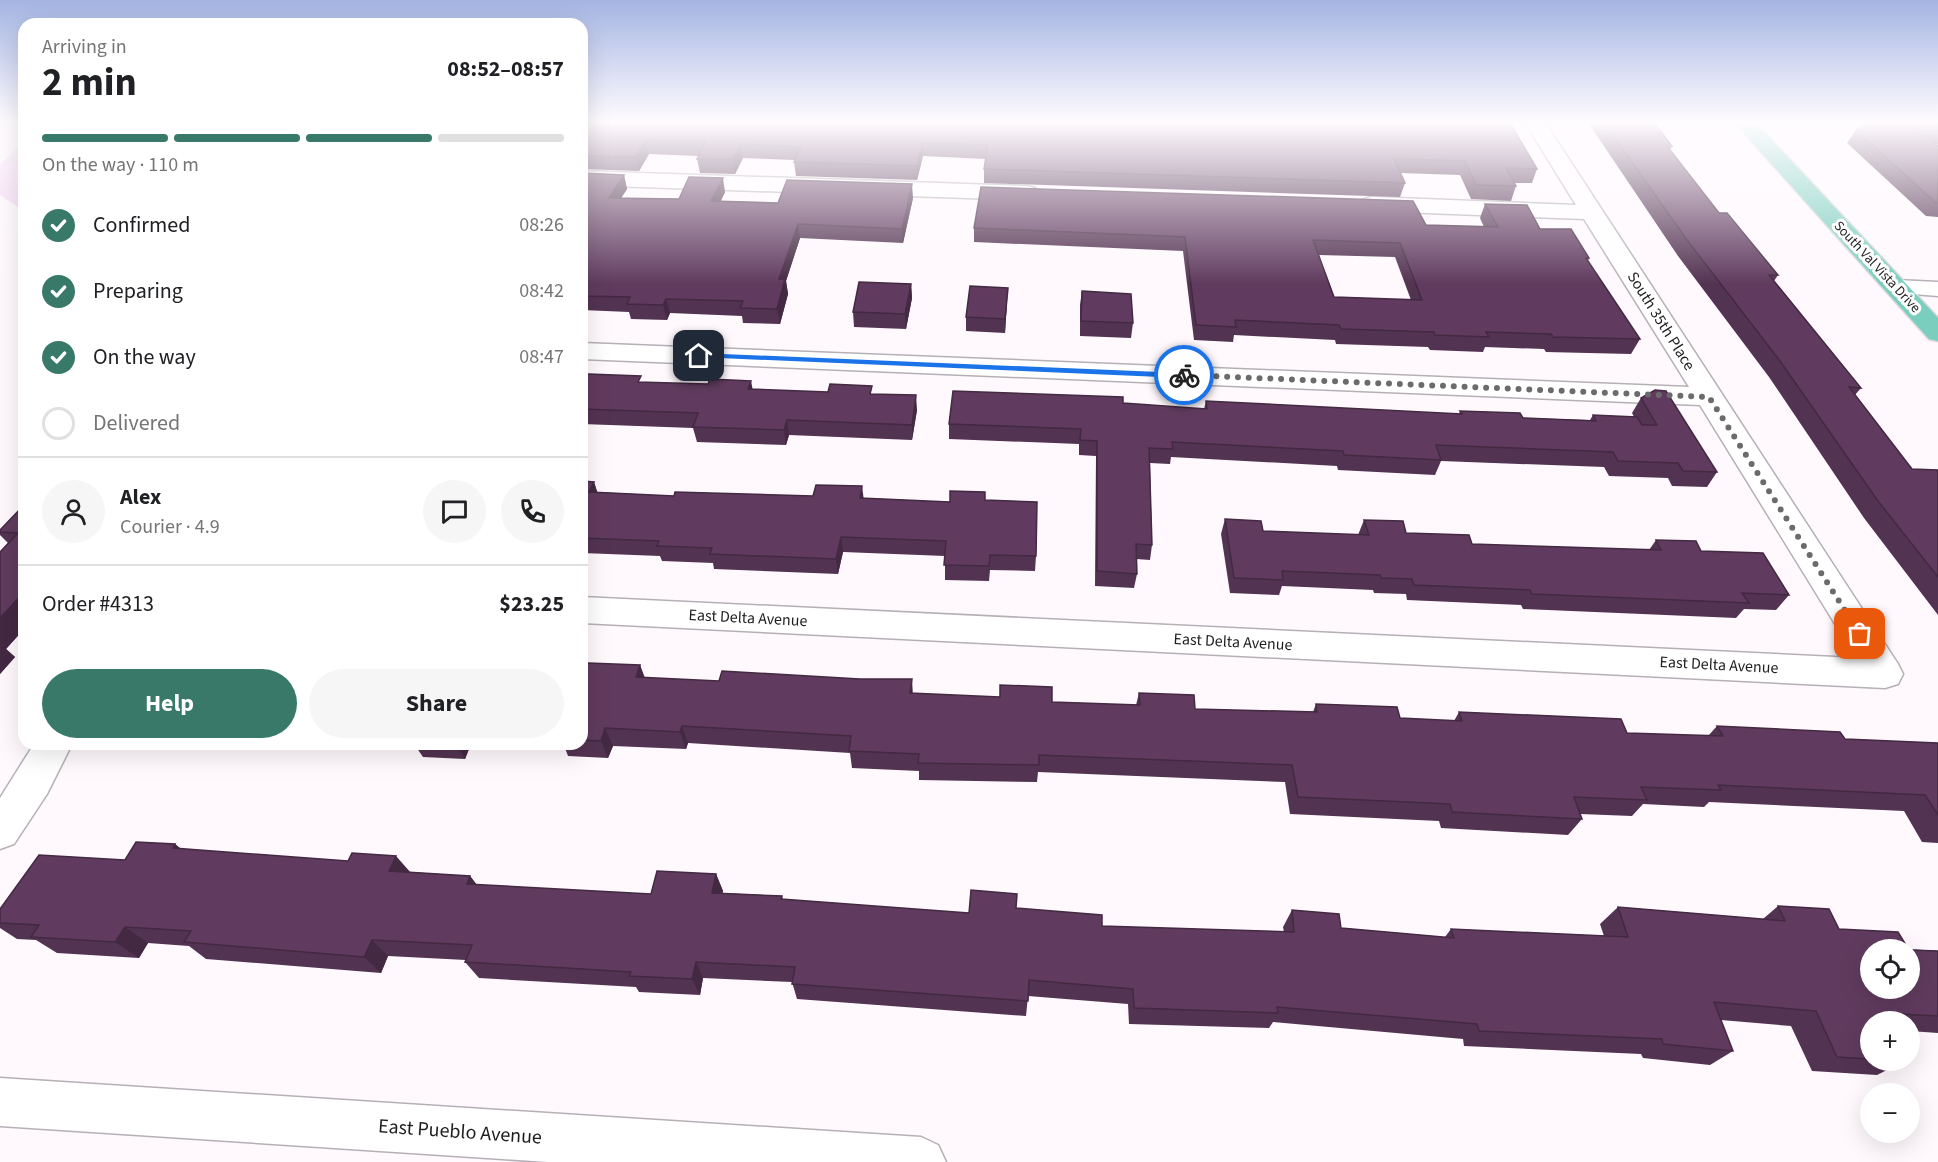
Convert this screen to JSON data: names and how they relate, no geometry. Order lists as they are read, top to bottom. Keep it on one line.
{"streets":{"main road":["South Val Vista Drive"],"street":["South 35th Place","East Delta Avenue","East Pueblo Avenue"]},"crossings":[["South 35th Place","East Delta Avenue"]],"page":{"heading":["2 min","Arriving in","08:52–08:57"],"panel":["Alex","Courier · 4.9","Order #4313","$23.25"],"bar":"On the way · 110 m","list":[["Confirmed","08:26"],["Preparing","08:42"],["On the way","08:47"],"Delivered"],"buttons":["Help","Share"],"map_buttons":["+","−"]}}
